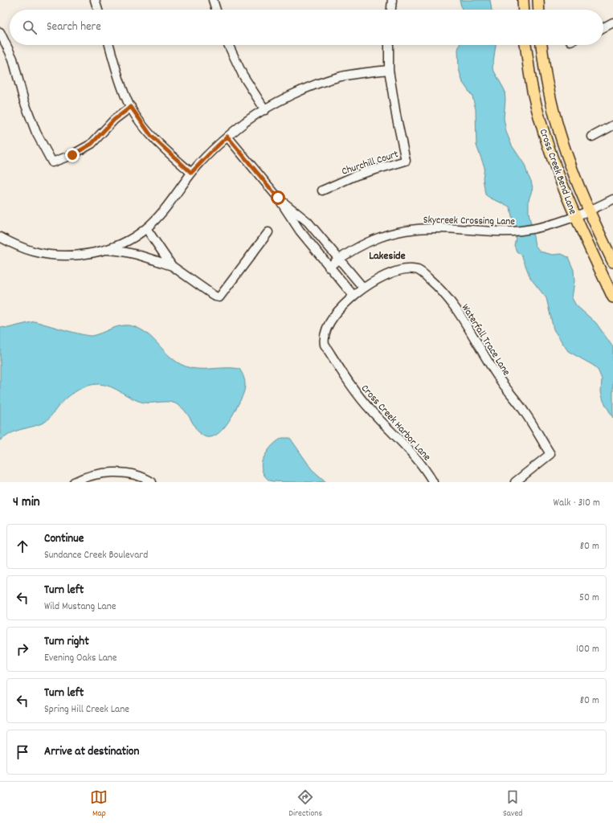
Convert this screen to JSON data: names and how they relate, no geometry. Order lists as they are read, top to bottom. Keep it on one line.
{"streets":{"main road":["Cross Creek Bend Lane"],"street":["Churchill Court","Skycreek Crossing Lane","Waterfall Trace Lane","Cross Creek Harbor Lane"]},"crossings":[["Cross Creek Bend Lane","Skycreek Crossing Lane"],["Waterfall Trace Lane","Cross Creek Harbor Lane"]],"districts":["Lakeside"],"page":{"search":"Search here","heading":["4 min","Walk · 310 m"],"list":[["Continue","Sundance Creek Boulevard","80 m"],["Turn left","Wild Mustang Lane","50 m"],["Turn right","Evening Oaks Lane","100 m"],["Turn left","Spring Hill Creek Lane","80 m"],"Arrive at destination"],"nav":["Map","Directions","Saved"]}}
